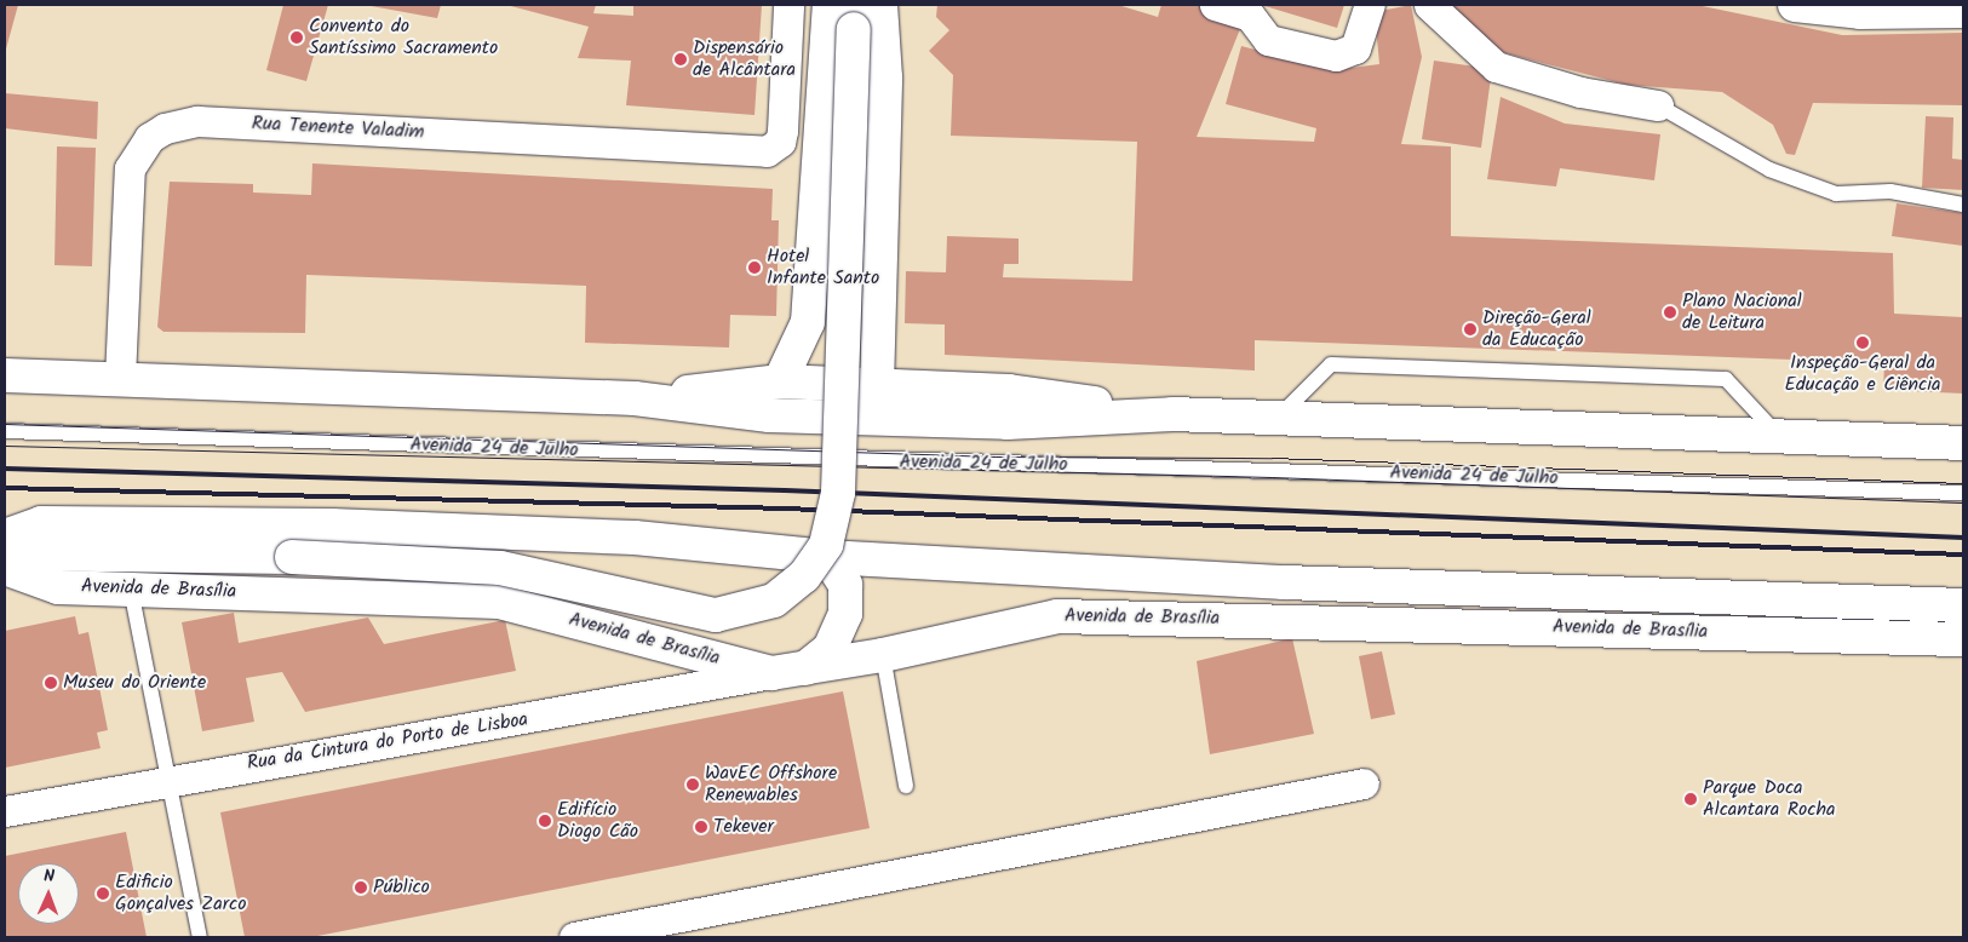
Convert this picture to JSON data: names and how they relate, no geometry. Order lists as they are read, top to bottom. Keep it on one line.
{"streets":{"main road":["Avenida de Brasília"],"street":["Rua Tenente Valadim","Rua da Cintura do Porto de Lisboa"],"lane":["Avenida 24 de Julho"]},"crossings":[["Avenida de Brasília","Rua da Cintura do Porto de Lisboa"]],"places":["Convento do Santíssimo Sacramento","Dispensário de Alcântara","Hotel Infante Santo","Plano Nacional de Leitura","Direção-Geral da Educação","Inspeção-Geral da Educação e Ciência","Museu do Oriente","WavEC Offshore Renewables","Parque Doca Alcantara Rocha","Edifício Diogo Cão","Tekever","Público","Edificio Gonçalves Zarco"],"north":"top"}
